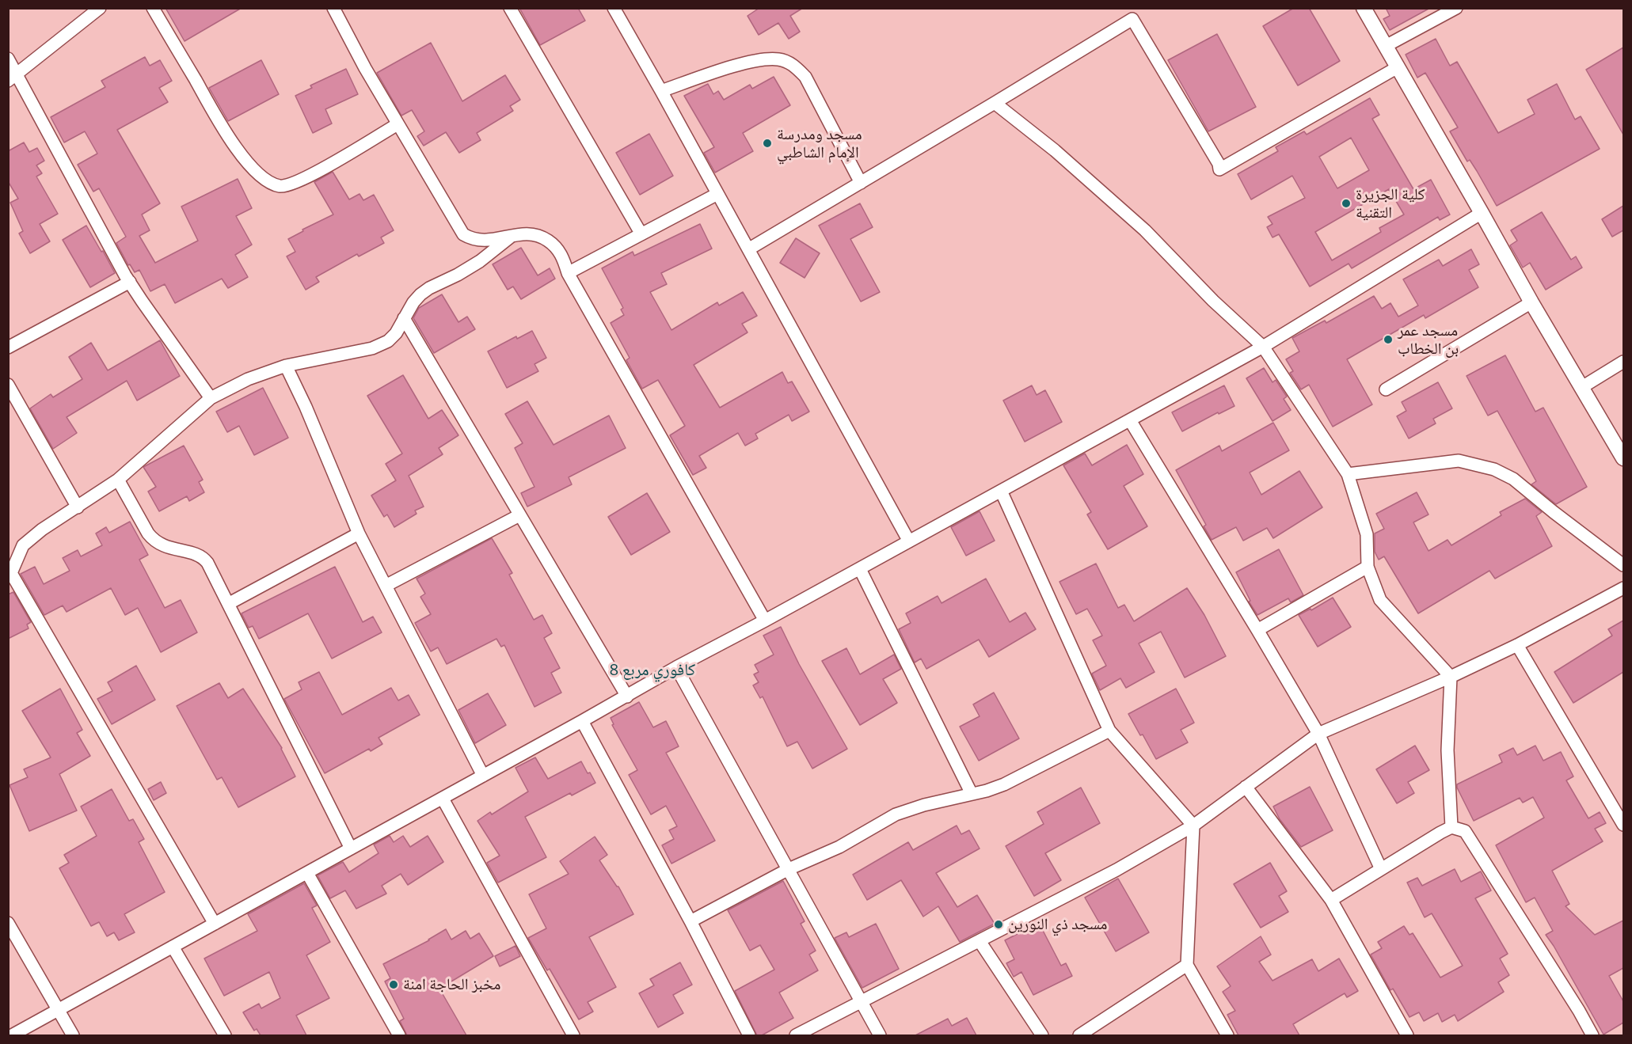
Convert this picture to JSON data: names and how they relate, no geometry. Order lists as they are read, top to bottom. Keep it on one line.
{"districts":["كافوري مربع 8"],"places":["مسجد ومدرسة الإمام الشاطبي","كلية الجزيرة التقنية","مسجد عمر بن الخطاب","مسجد ذي النورين","مخبز الحاجة امنة"]}
